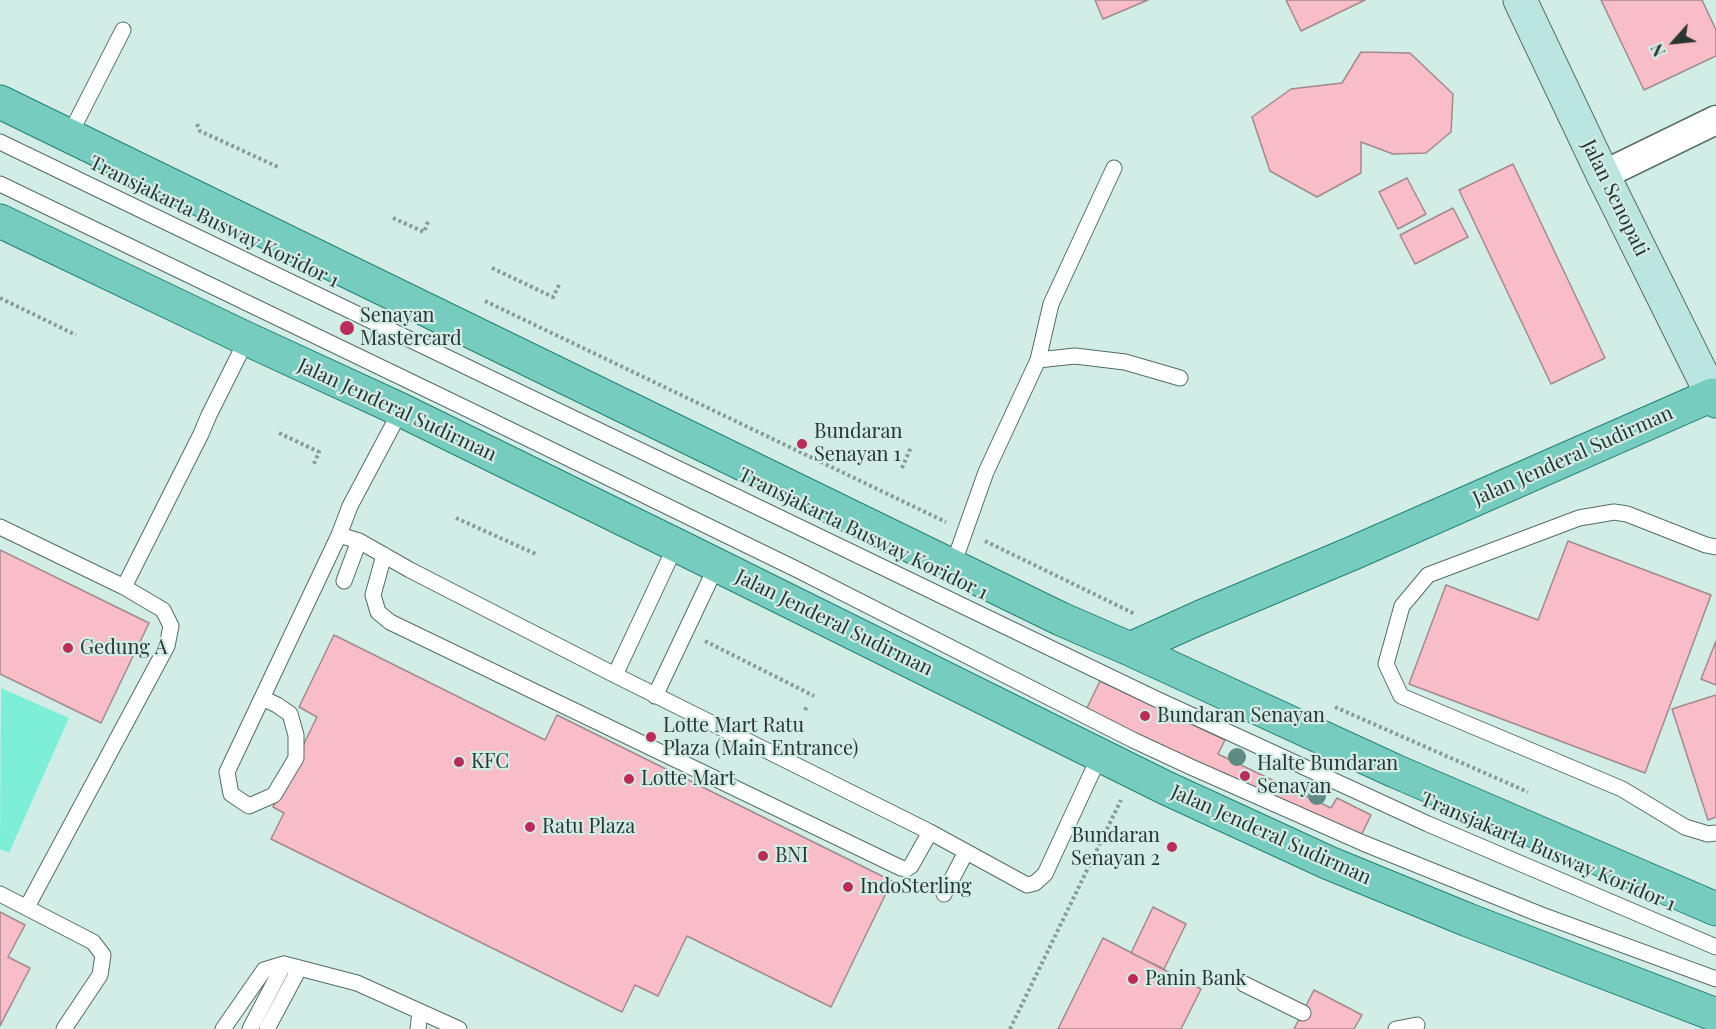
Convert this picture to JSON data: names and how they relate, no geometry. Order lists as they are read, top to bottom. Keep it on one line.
{"streets":{"main road":["Jalan Senopati","Jalan Jenderal Sudirman"],"lane":["Transjakarta Busway Koridor 1"]},"crossings":[["Jalan Senopati","Jalan Jenderal Sudirman"]],"places":["Senayan Mastercard","Bundaran Senayan 1","Gedung A","Bundaran Senayan","Lotte Mart Ratu Plaza (Main Entrance)","KFC","Halte Bundaran Senayan","Lotte Mart","Ratu Plaza","Bundaran Senayan 2","BNI","IndoSterling","Panin Bank"],"north":"bottom left"}
